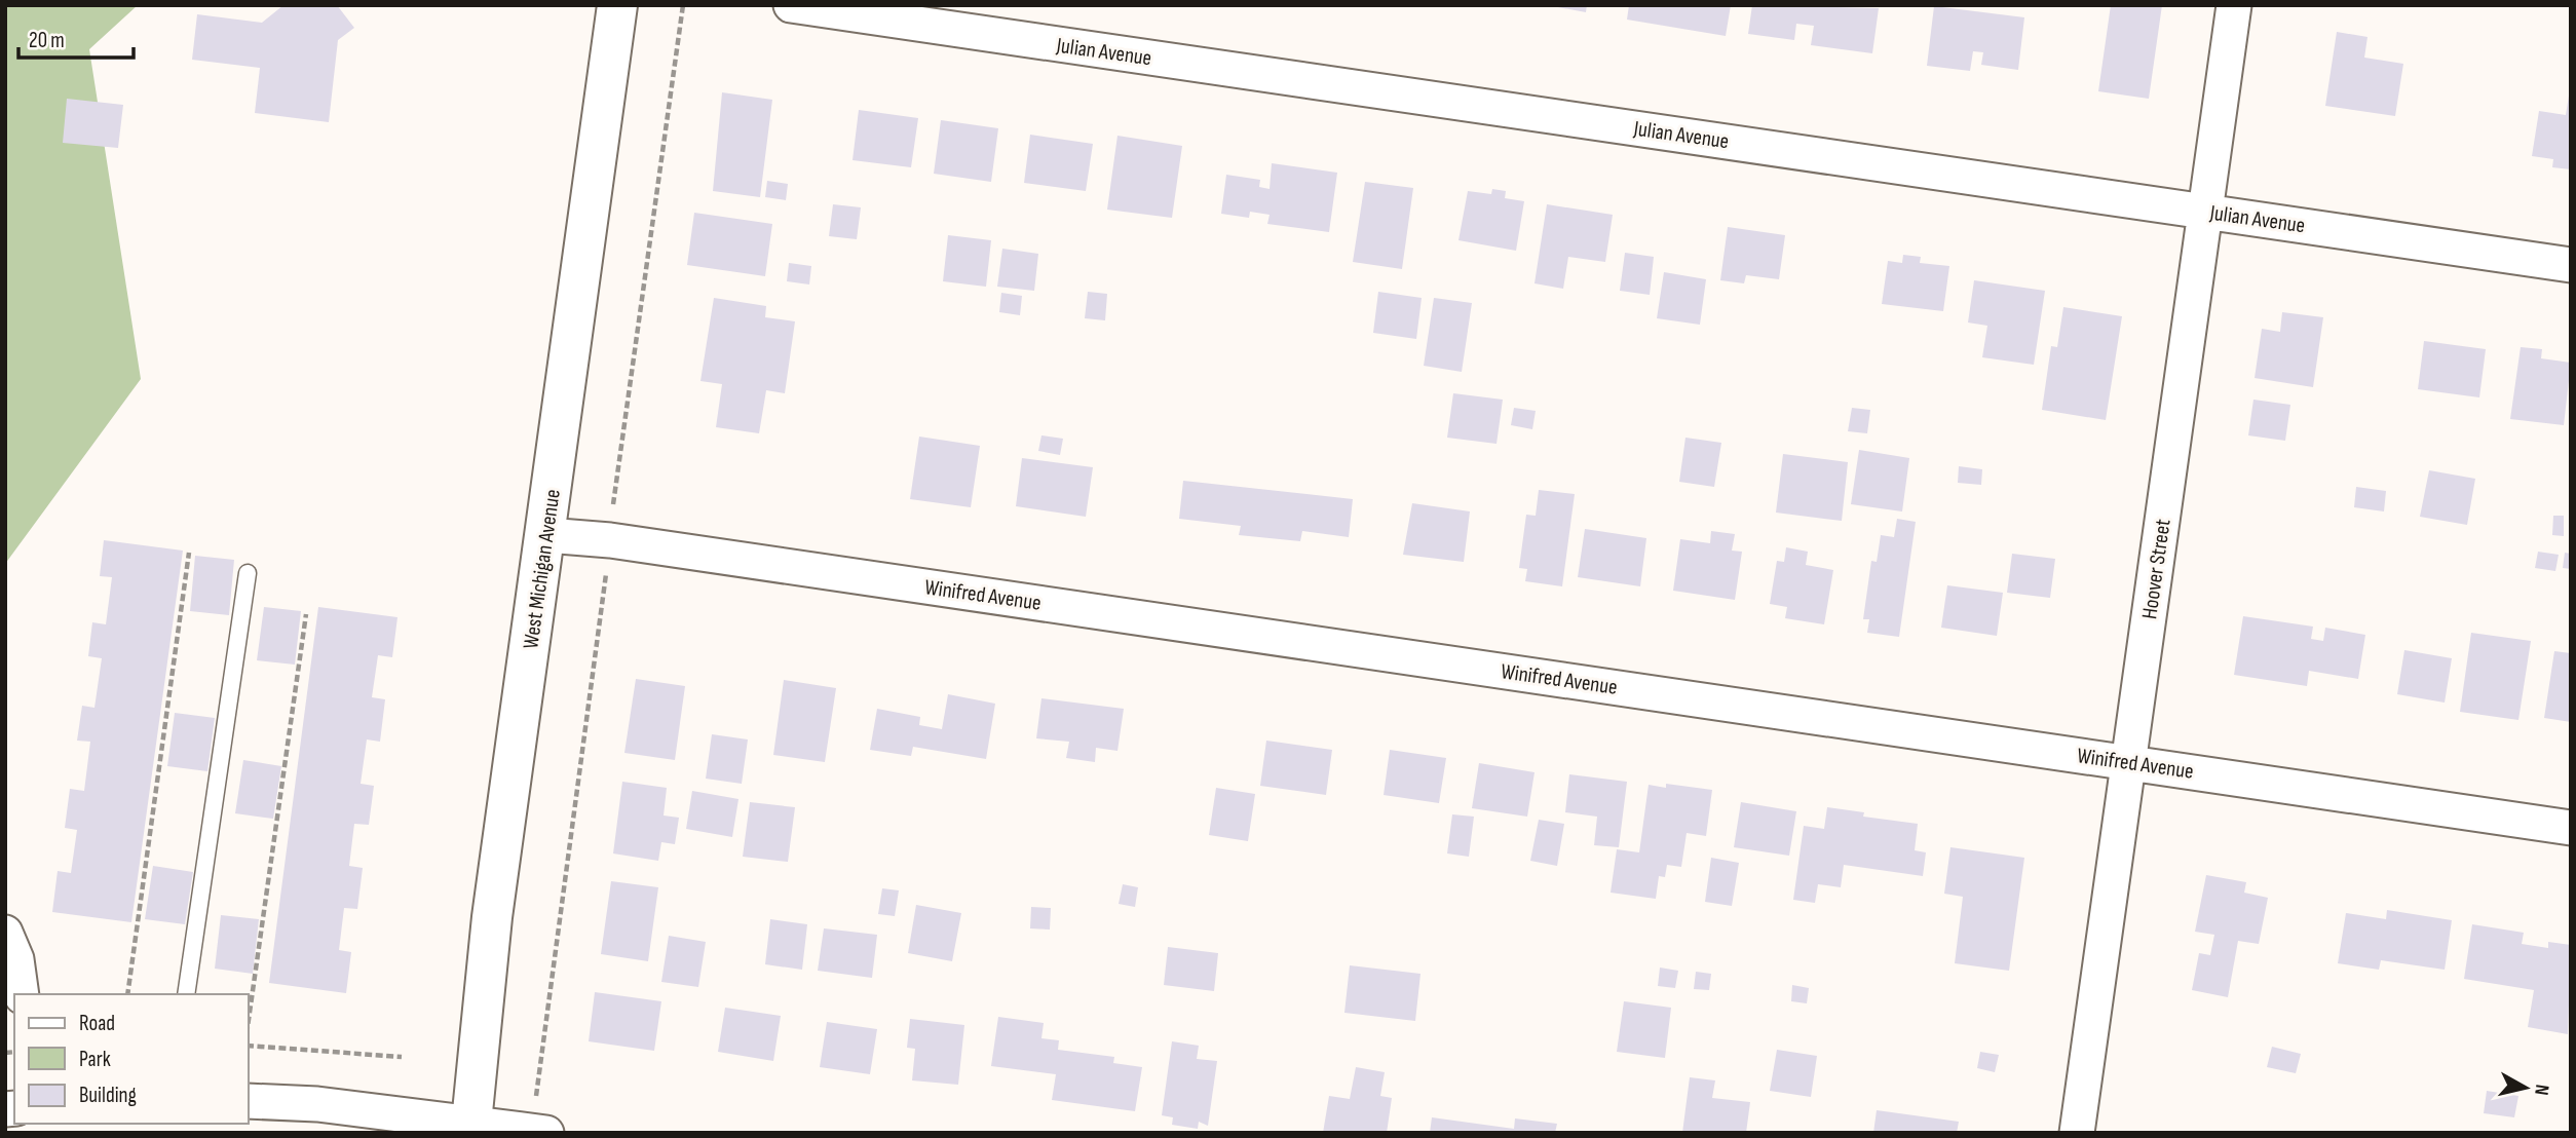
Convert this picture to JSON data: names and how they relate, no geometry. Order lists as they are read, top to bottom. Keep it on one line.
{"streets":{"street":["Julian Avenue","West Michigan Avenue","Hoover Street","Winifred Avenue"]},"crossings":[["Julian Avenue","Hoover Street"],["West Michigan Avenue","Winifred Avenue"],["Hoover Street","Winifred Avenue"]],"legend":["Road","Park","Building"],"scale_bar":"20 m","north":"right"}
